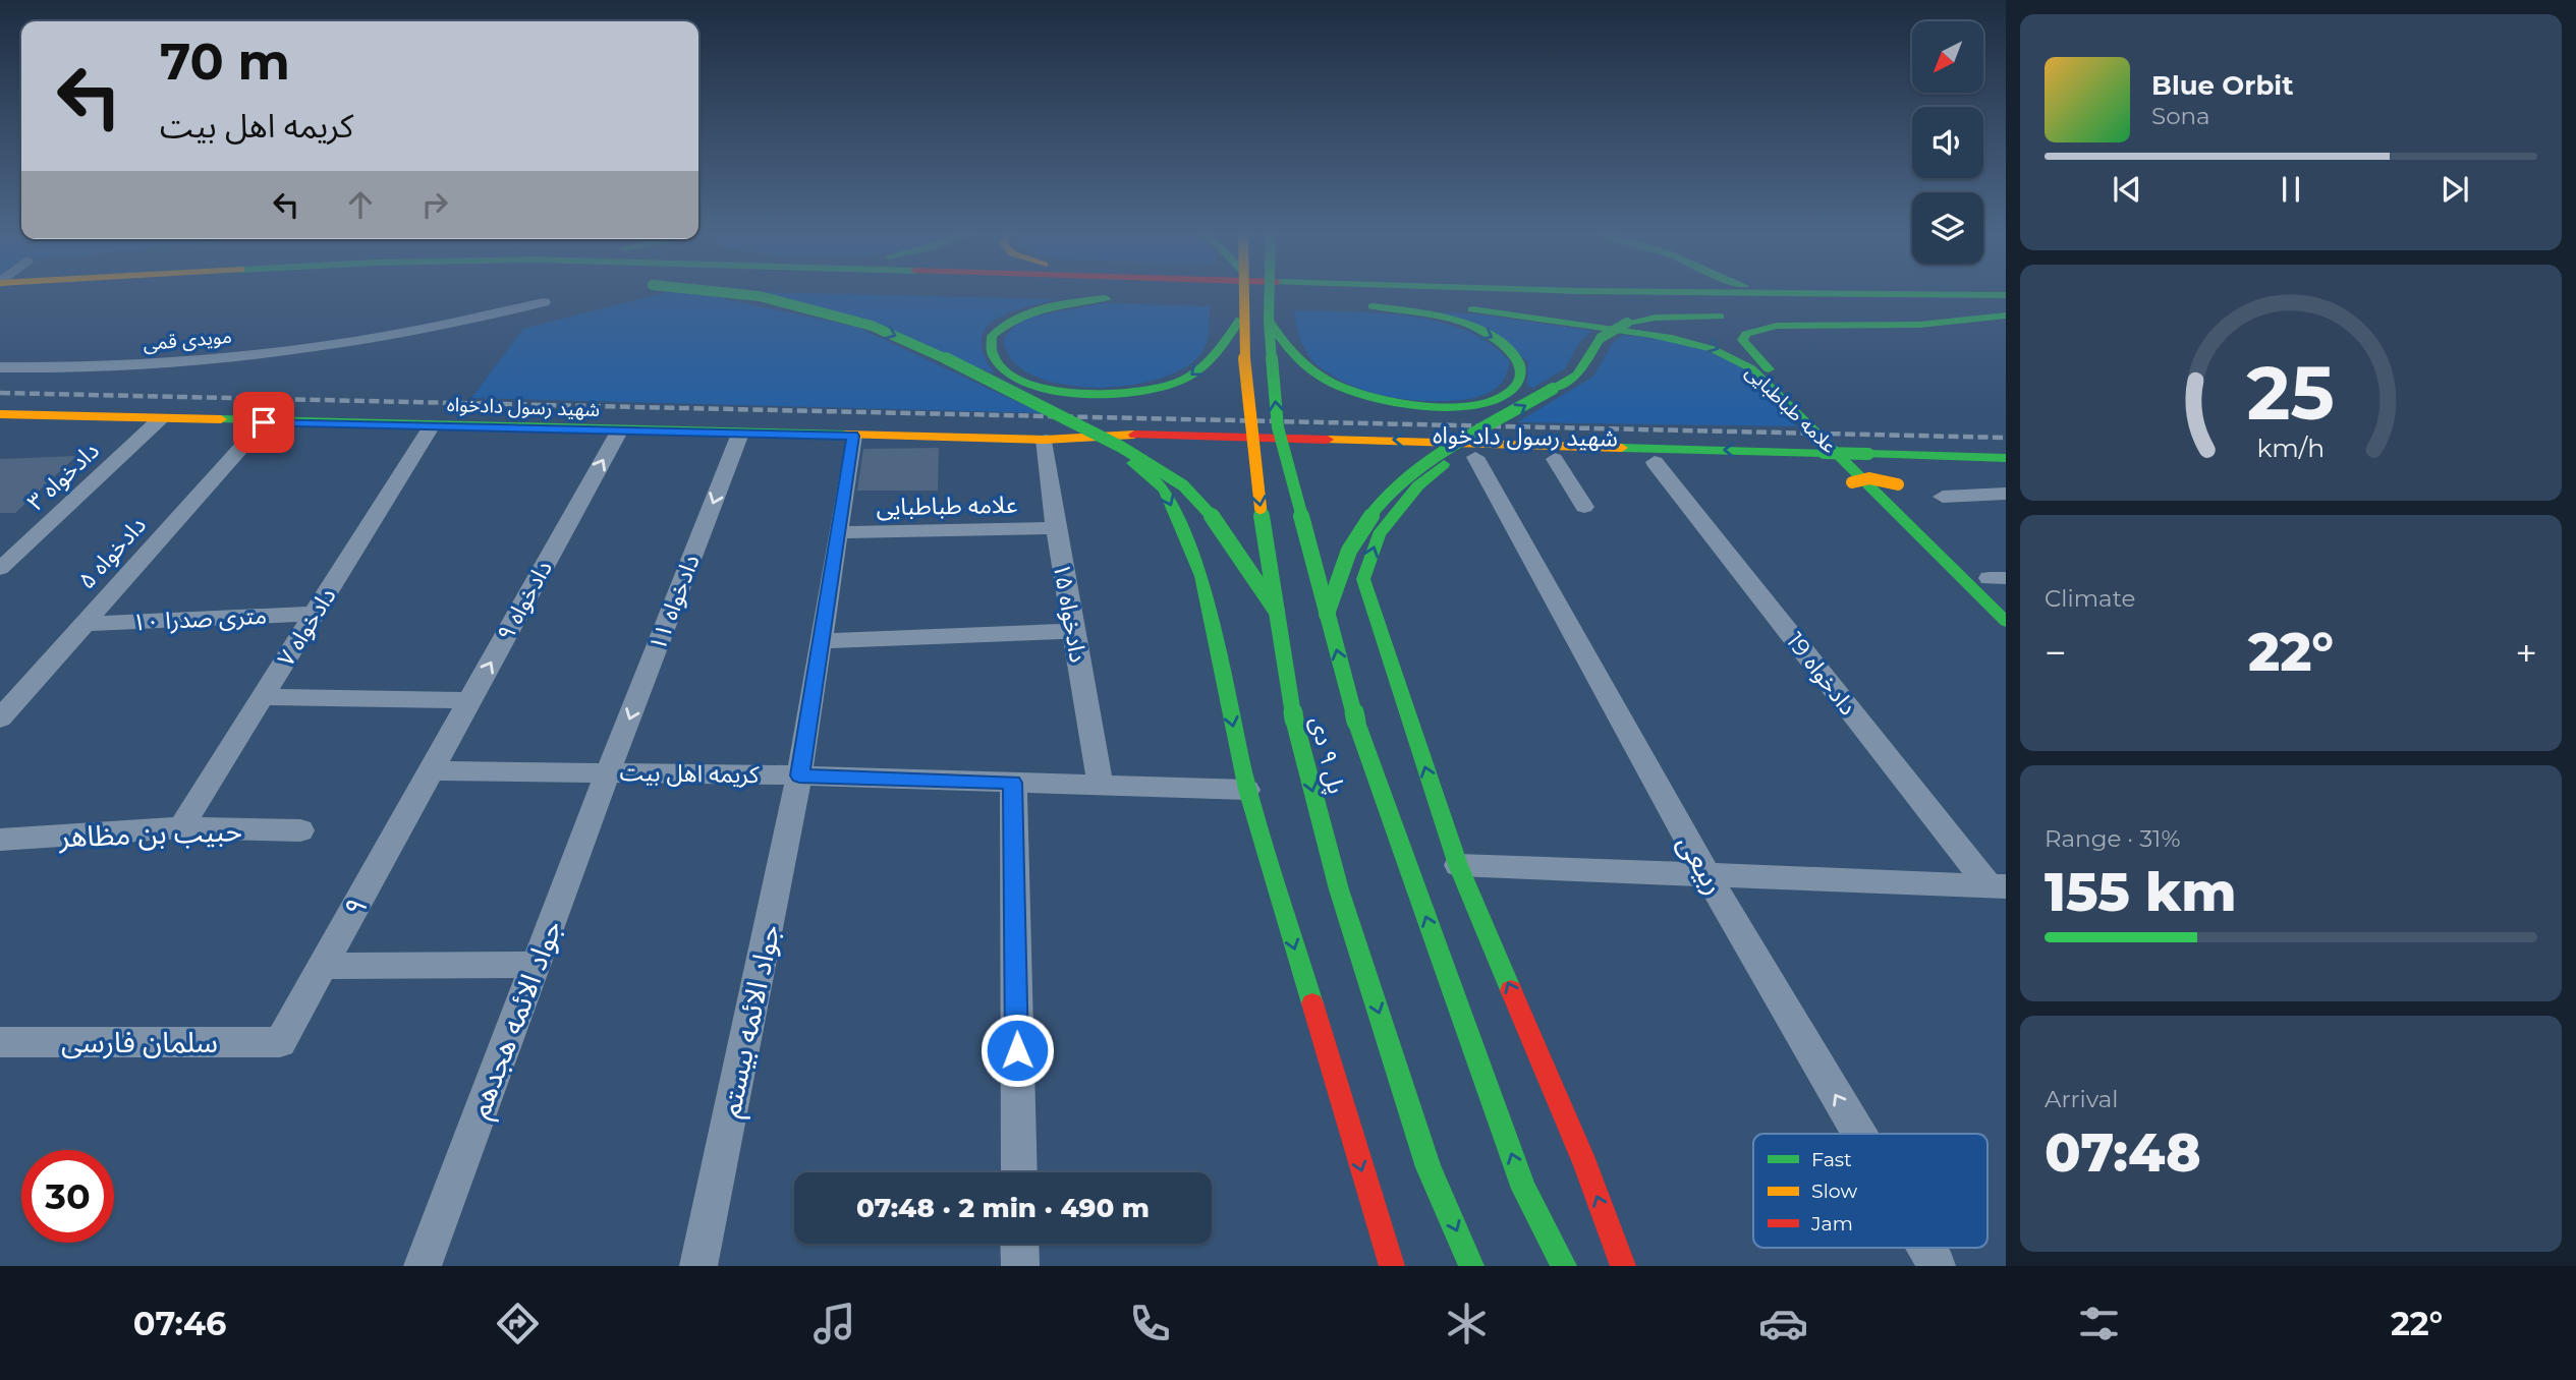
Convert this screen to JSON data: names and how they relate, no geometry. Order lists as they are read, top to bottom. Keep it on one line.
{"streets":{"main road":["شهید رسول دادخواه","علامه طباطبایی","پل ۹ دی"],"street":["مویدی قمی","دادخواه ۳","دادخواه ۵","دادخواه ۹","دادخواه ۱۱","دادخواه ۱۵","۱۰ متری صدرا","دادخواه ۷","دادخواه 19","کریمه اهل بیت","حبیب بن مظاهر","ربیعی","۹","جواد الائمه هجدهم","جواد الائمه بیستم","سلمان فارسی"]},"crossings":[["شهید رسول دادخواه","دادخواه ۳"],["شهید رسول دادخواه","دادخواه ۵"],["شهید رسول دادخواه","دادخواه ۹"],["شهید رسول دادخواه","دادخواه ۱۱"],["شهید رسول دادخواه","دادخواه ۱۵"],["شهید رسول دادخواه","دادخواه ۷"],["شهید رسول دادخواه","دادخواه 19"],["شهید رسول دادخواه","ربیعی"],["شهید رسول دادخواه","جواد الائمه بیستم"],["علامه طباطبایی","دادخواه ۱۵"],["علامه طباطبایی","جواد الائمه بیستم"],["دادخواه ۵","۱۰ متری صدرا"],["دادخواه ۹","کریمه اهل بیت"],["دادخواه ۹","۹"],["دادخواه ۱۱","کریمه اهل بیت"],["دادخواه ۱۱","جواد الائمه هجدهم"],["دادخواه ۱۵","کریمه اهل بیت"],["۱۰ متری صدرا","دادخواه ۷"],["دادخواه ۷","حبیب بن مظاهر"],["کریمه اهل بیت","۹"],["کریمه اهل بیت","جواد الائمه هجدهم"],["کریمه اهل بیت","جواد الائمه بیستم"],["۹","سلمان فارسی"]],"one_way":["دادخواه ۹","دادخواه ۱۱","ربیعی"],"legend":["Fast","Slow","Jam"],"north":"bottom left","page":{"turn":["70 m","کریمه اهل بیت"],"song":["Blue Orbit","Sona"],"tile":["Climate",["Range · 31%","155 km"],["Arrival","07:48"]],"heat":["−","22°","+"],"limit":"30","trip":"07:48 · 2 min · 490 m","tabs":["07:46","22°"],"gauge":["25","km/h"]}}
